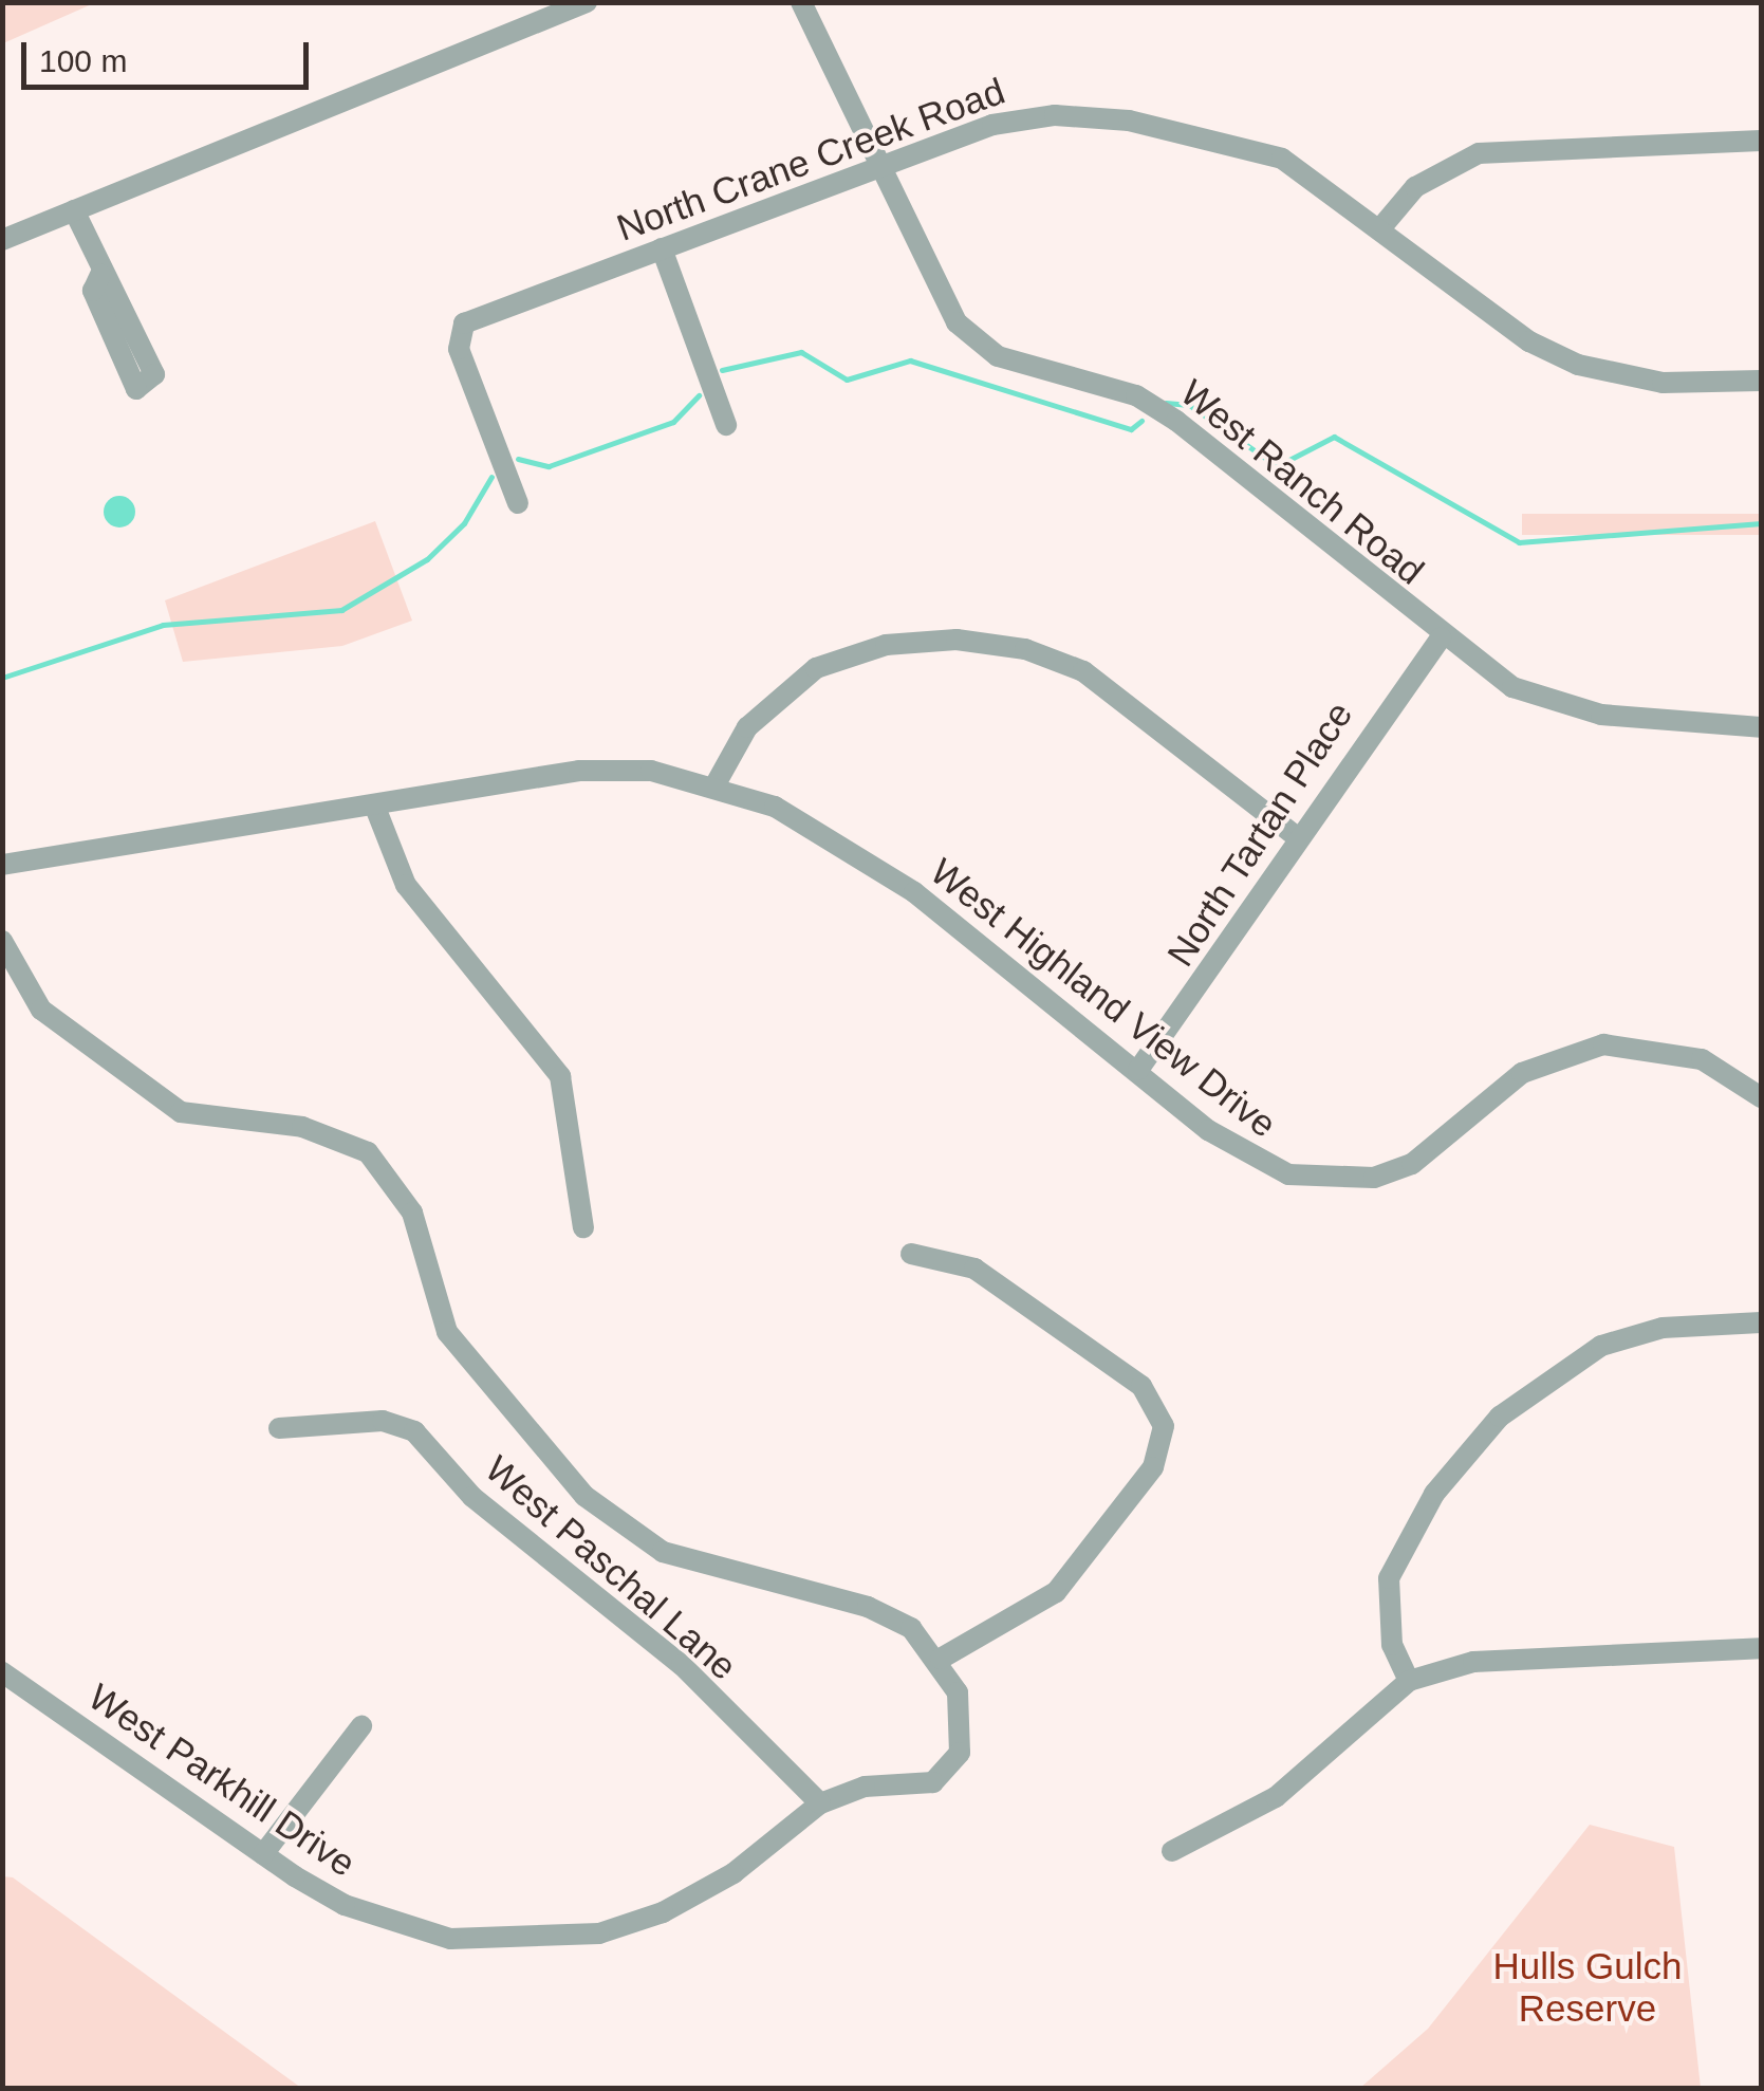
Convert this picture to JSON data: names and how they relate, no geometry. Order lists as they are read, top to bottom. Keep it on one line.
{"streets":{"street":["North Crane Creek Road","West Ranch Road","North Tartan Place","West Highland View Drive","West Paschal Lane","West Parkhill Drive"]},"crossings":[["North Crane Creek Road","West Ranch Road"],["West Ranch Road","North Tartan Place"],["North Tartan Place","West Highland View Drive"],["West Paschal Lane","West Parkhill Drive"]],"parks":["Hulls Gulch Reserve"],"scale_bar":"100 m"}
